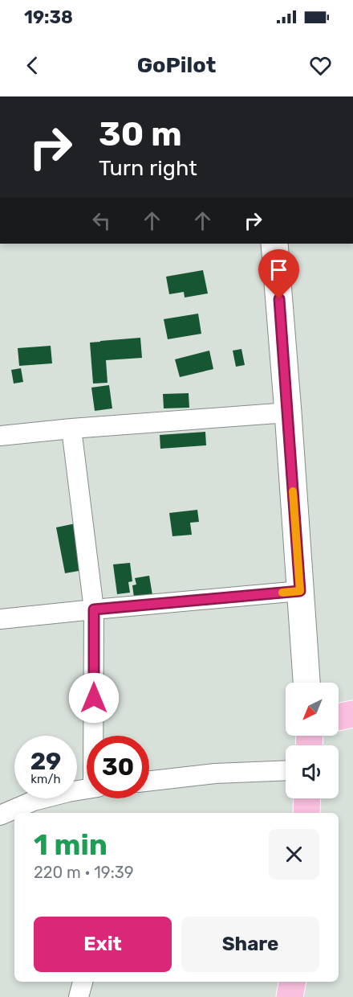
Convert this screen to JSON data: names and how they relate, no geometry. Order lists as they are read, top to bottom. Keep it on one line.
{"north":"bottom left","page":{"status":"19:38","header":"GoPilot","turn":["30 m","Turn right"],"speed":"29 km/h","limit":"30","heading":["1 min","220 m · 19:39"],"buttons":["Exit","Share"]}}
